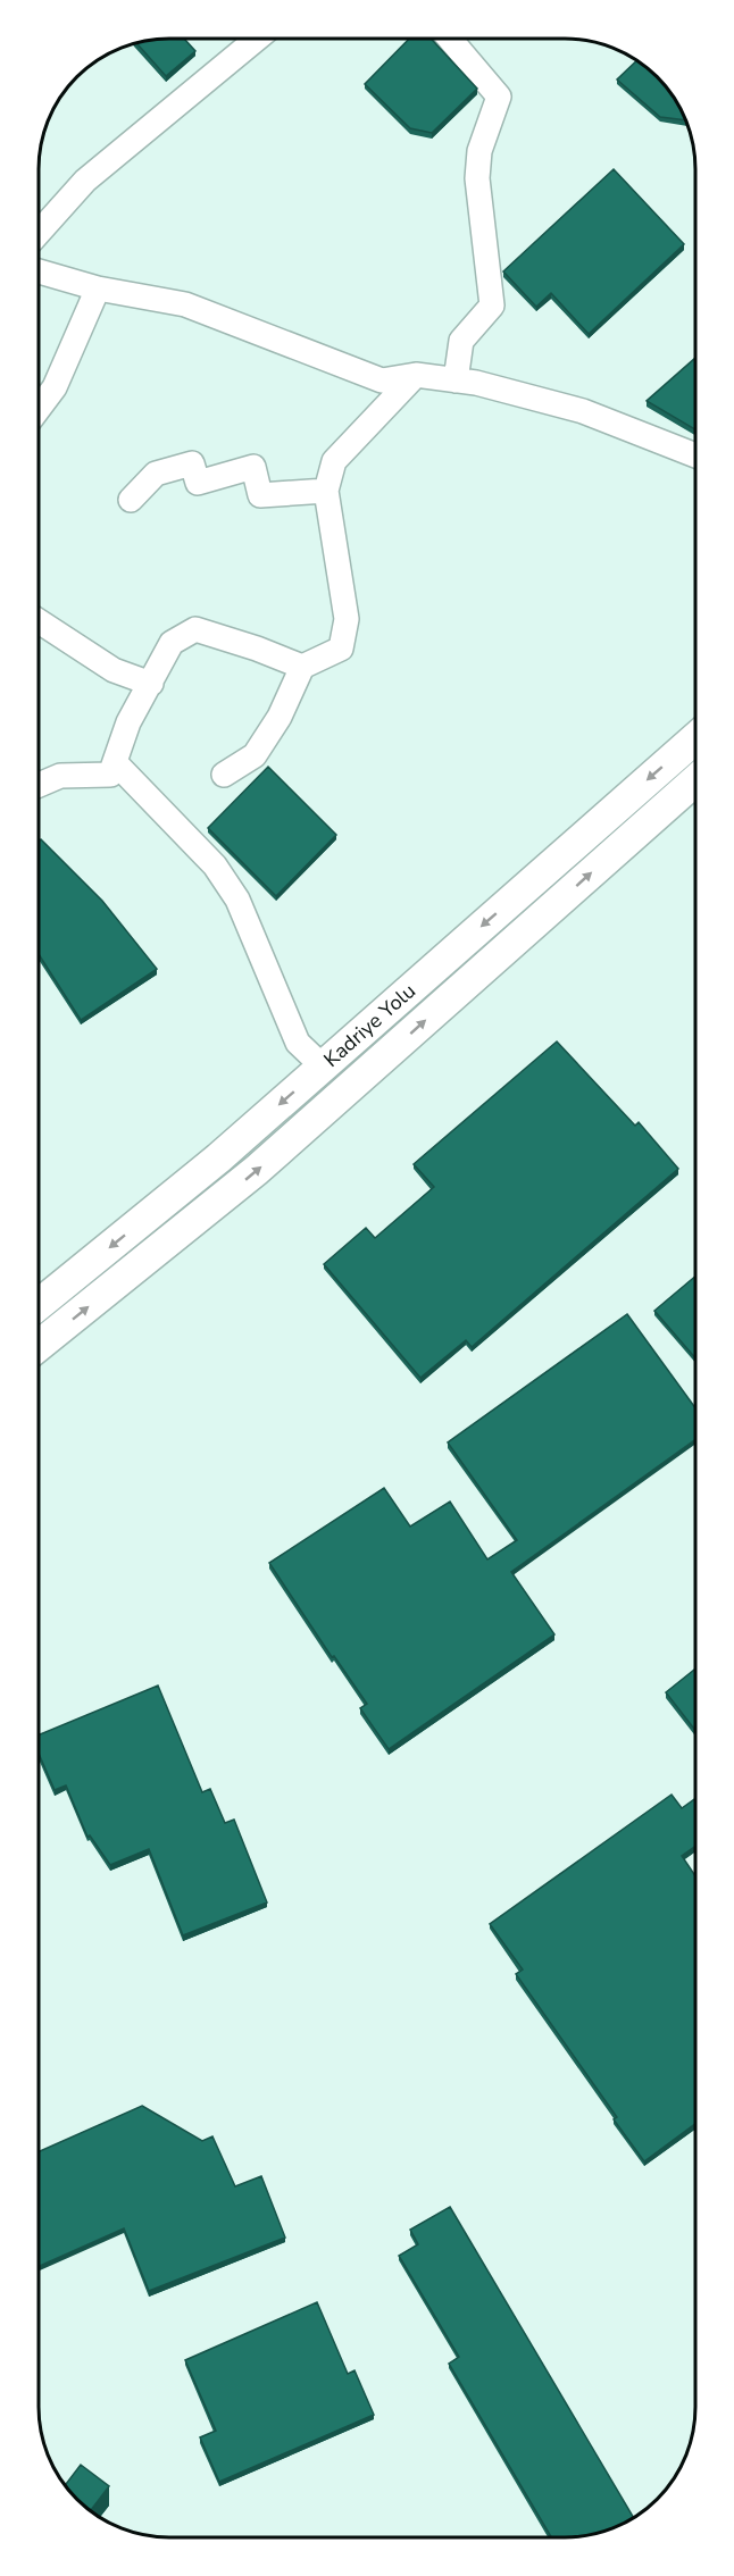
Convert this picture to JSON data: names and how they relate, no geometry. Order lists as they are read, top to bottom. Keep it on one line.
{"streets":{"main road":["Kadriye Yolu"]}}
